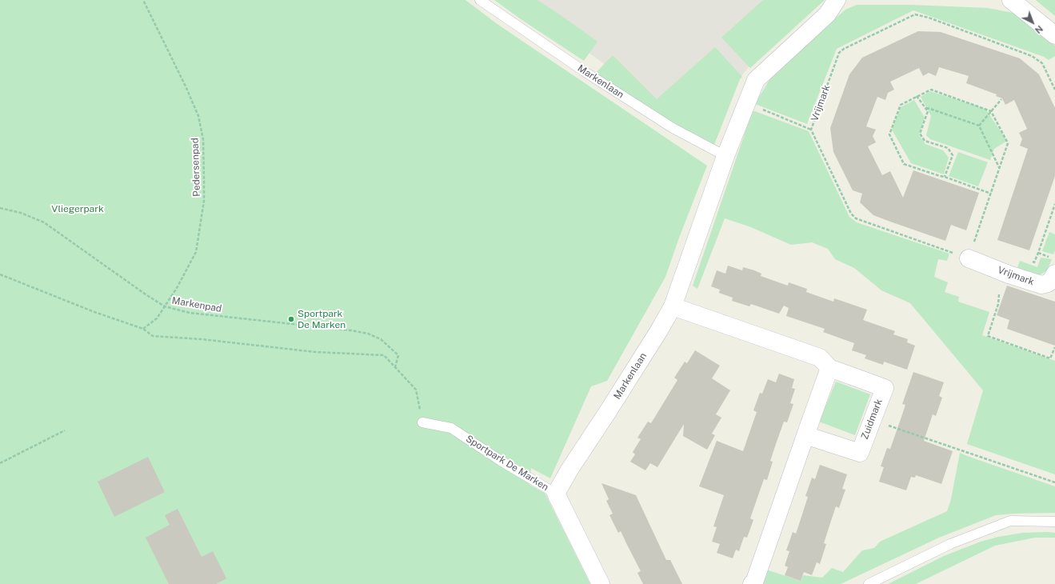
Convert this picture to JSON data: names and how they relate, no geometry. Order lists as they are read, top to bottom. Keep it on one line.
{"streets":{"street":["Markenlaan","Vrijmark","Zuidmark"],"lane":["Sportpark De Marken"],"path":["Pedersenpad","Markenpad"]},"crossings":[["Markenlaan","Zuidmark"],["Markenlaan","Sportpark De Marken"],["Pedersenpad","Markenpad"]],"parks":["Vliegerpark"],"places":["Sportpark De Marken"],"north":"bottom right"}
